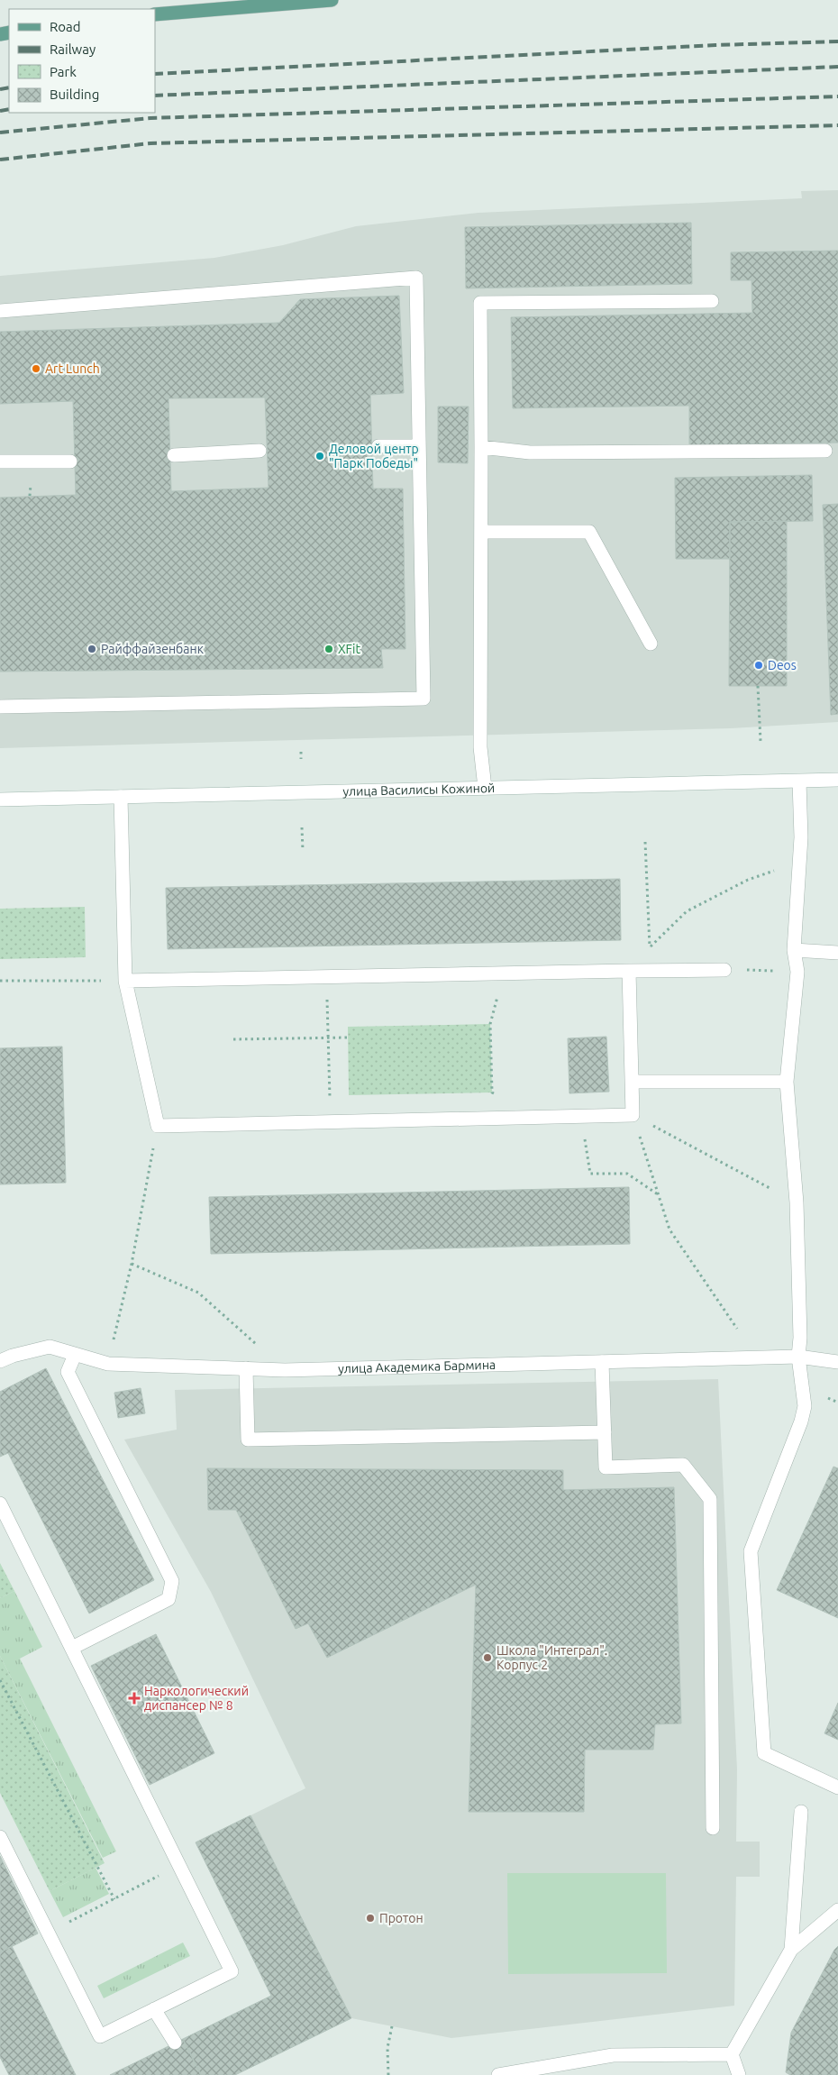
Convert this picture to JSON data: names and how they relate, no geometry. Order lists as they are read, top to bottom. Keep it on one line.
{"streets":{"street":["улица Василисы Кожиной","улица Академика Бармина"]},"places":{"other":["Art Lunch","Деловой центр \"Парк Победы\"","Райффайзенбанк","XFit","Deos","Школа \"Интеграл\". Корпус 2","Протон"],"health":["Наркологический диспансер № 8"]},"legend":["Road","Railway","Park","Building"]}
